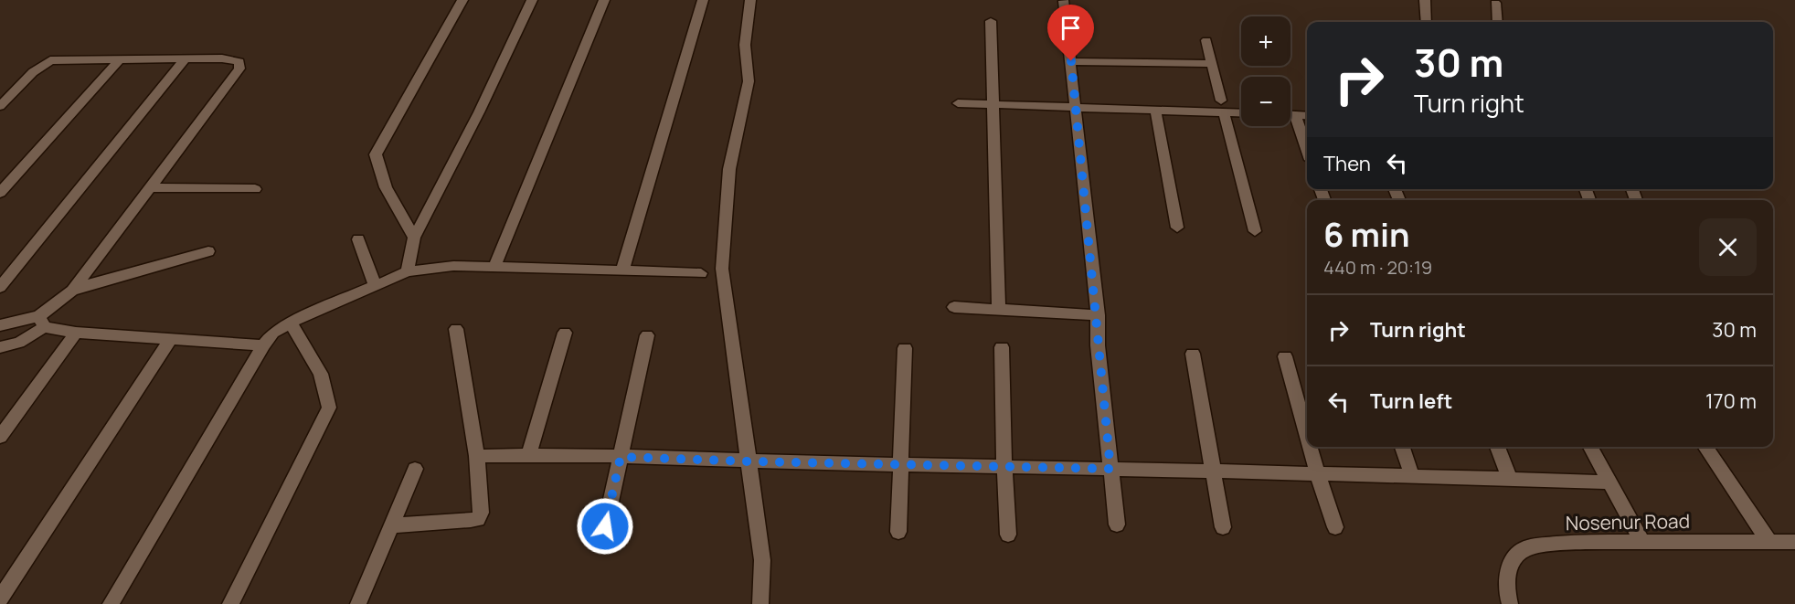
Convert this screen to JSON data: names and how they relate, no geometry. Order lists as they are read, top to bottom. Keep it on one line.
{"streets":{"street":["Nosenur Road"]},"page":{"map_buttons":["+","−"],"turn":["30 m","Turn right"],"then":"Then","heading":["6 min","440 m · 20:19"],"list":[{"name":"Turn right","value":"30 m"},{"name":"Turn left","value":"170 m"}]}}
